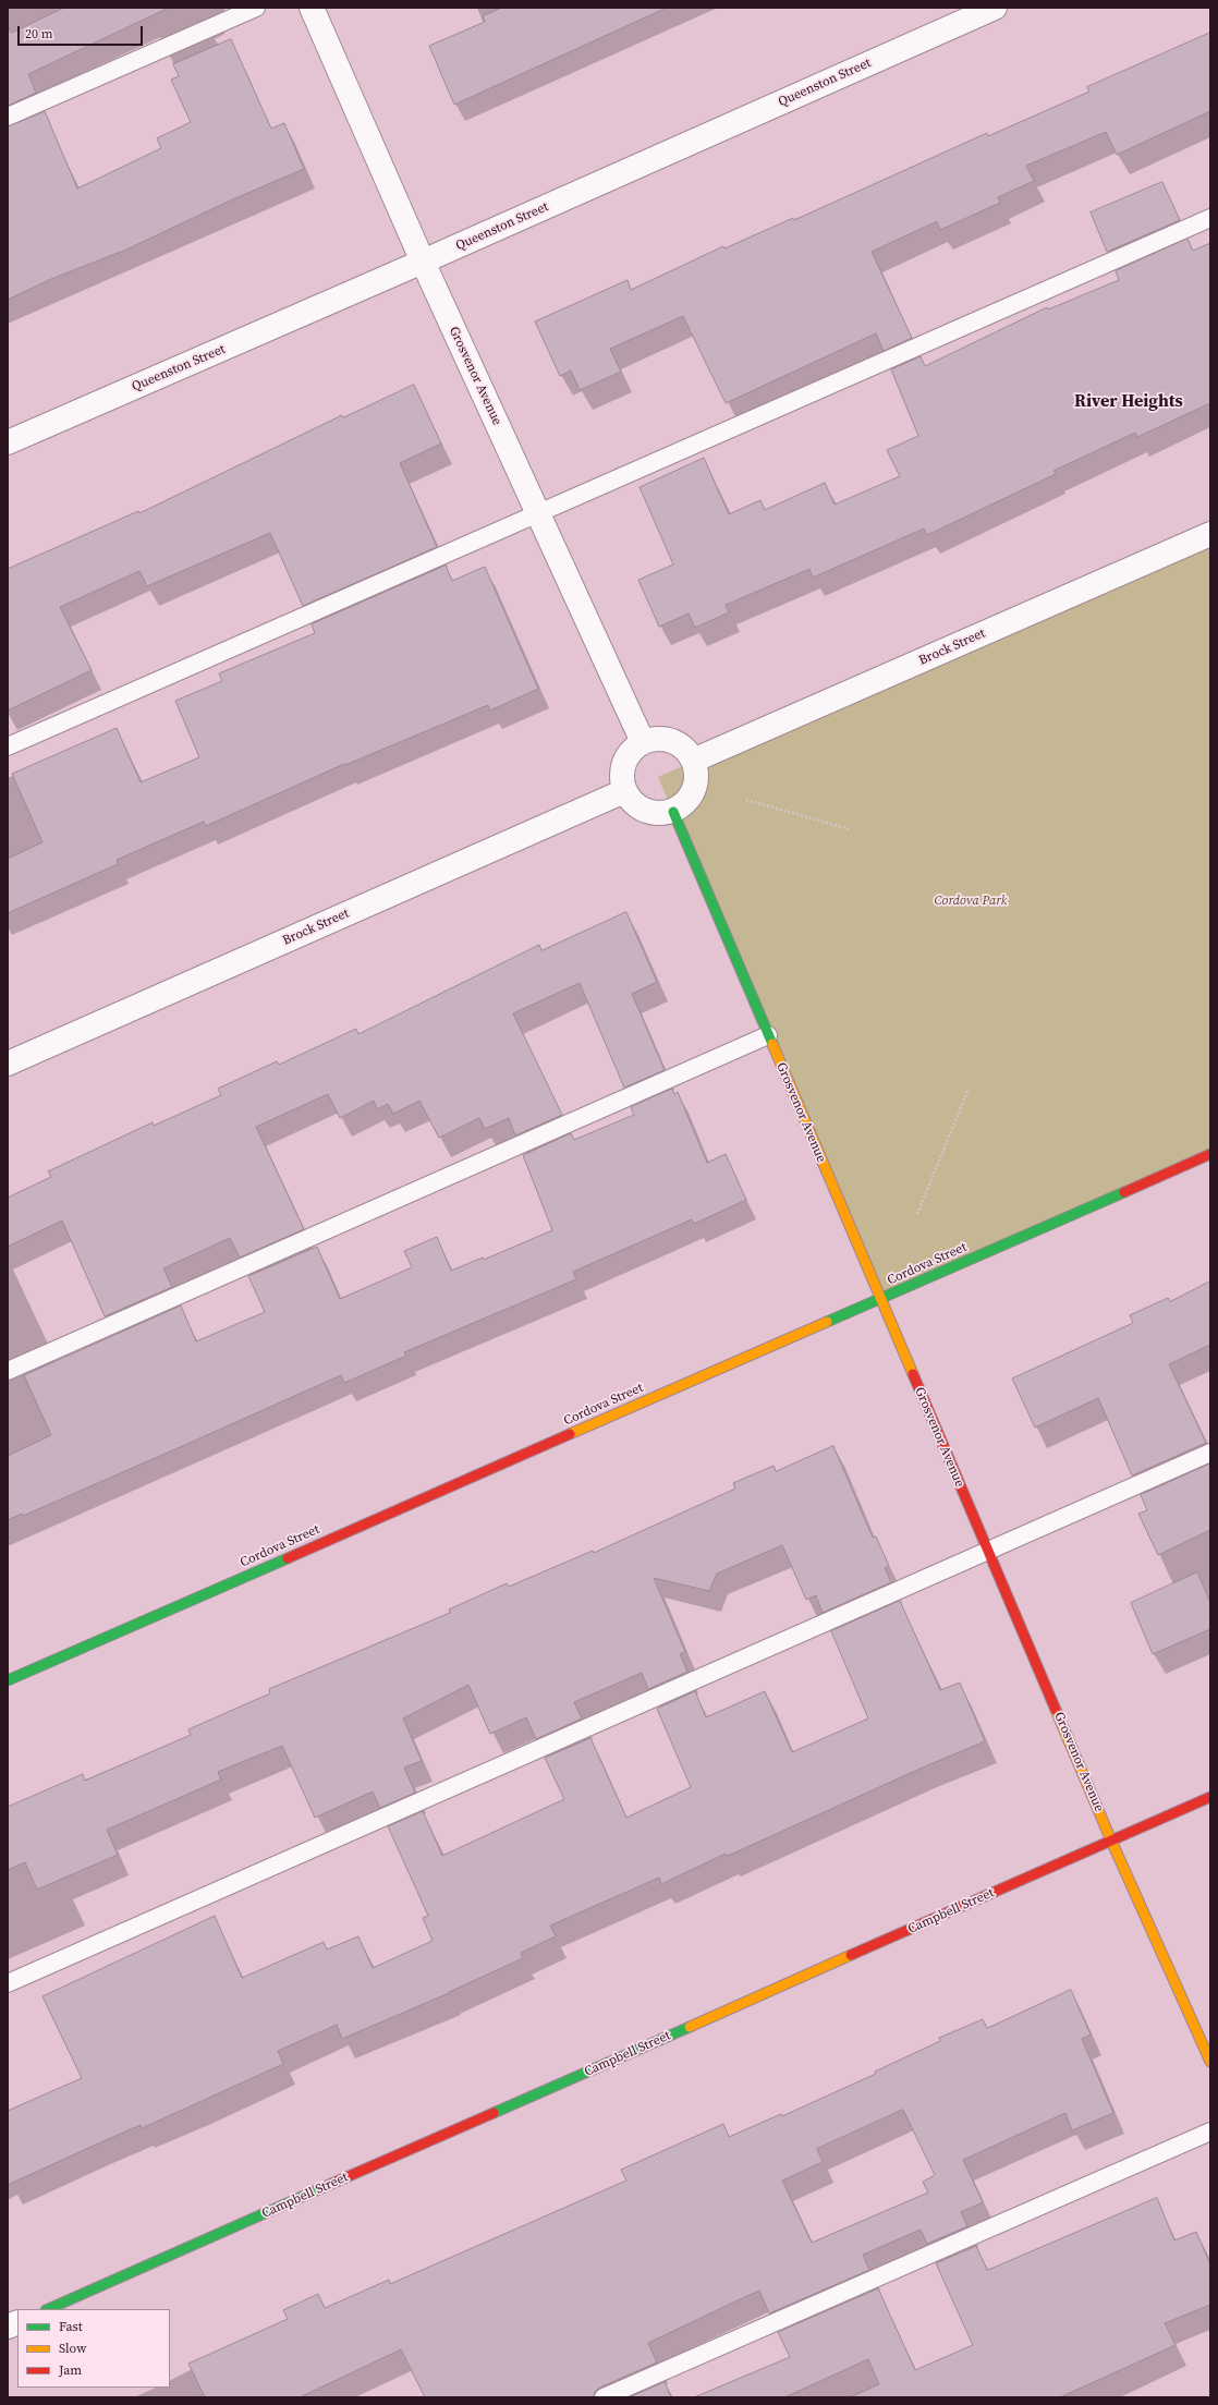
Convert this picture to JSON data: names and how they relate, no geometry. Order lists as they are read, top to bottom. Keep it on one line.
{"streets":{"street":["Queenston Street","Grosvenor Avenue","Brock Street","Cordova Street","Campbell Street"]},"crossings":[["Queenston Street","Grosvenor Avenue"],["Grosvenor Avenue","Brock Street"],["Grosvenor Avenue","Cordova Street"],["Grosvenor Avenue","Campbell Street"]],"districts":["River Heights"],"parks":["Cordova Park"],"legend":["Fast","Slow","Jam"],"scale_bar":"20 m"}
